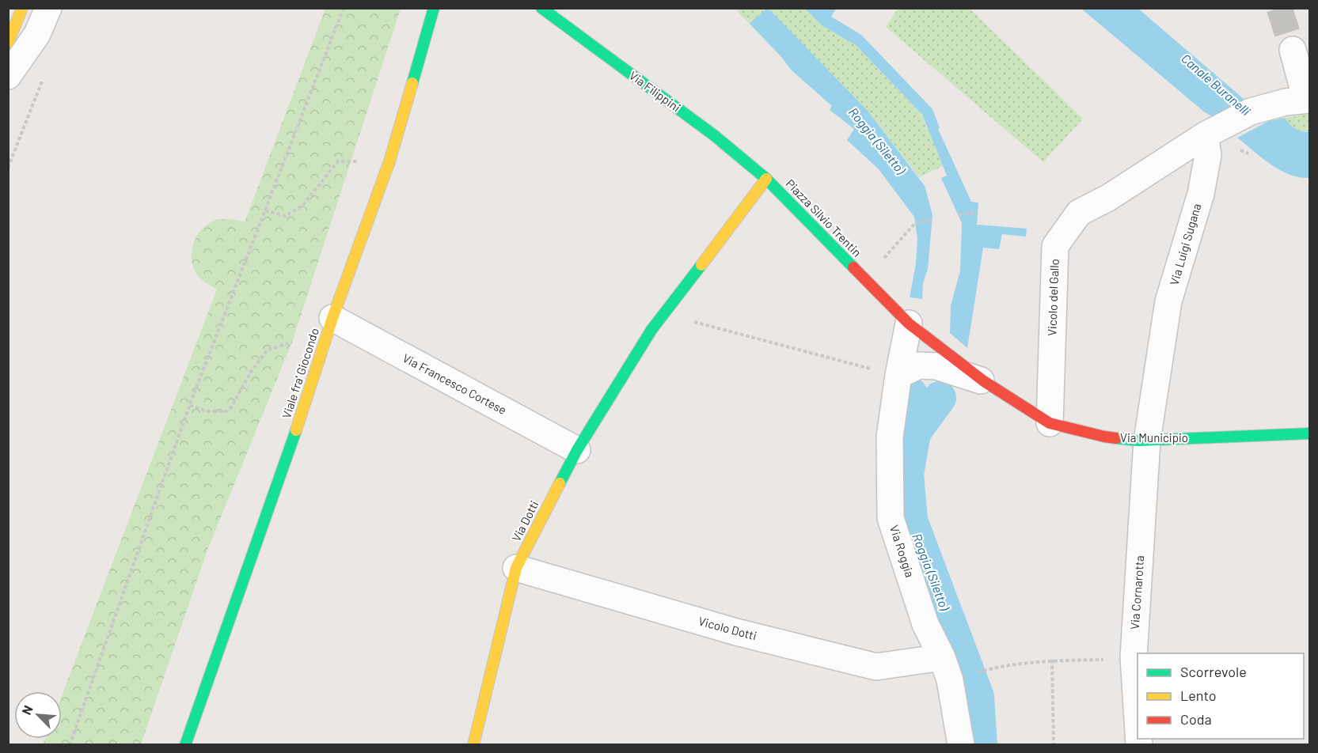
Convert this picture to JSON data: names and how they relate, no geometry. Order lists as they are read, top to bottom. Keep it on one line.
{"streets":{"street":["Via Filippini","Piazza Silvio Trentin","Via Luigi Sugana","Vicolo del Gallo","Viale fra' Giocondo","Via Francesco Cortese","Via Municipio","Via Dotti","Via Roggia","Via Cornarotta","Vicolo Dotti"]},"crossings":[["Via Filippini","Piazza Silvio Trentin"],["Piazza Silvio Trentin","Via Municipio"],["Piazza Silvio Trentin","Via Roggia"],["Via Luigi Sugana","Vicolo del Gallo"],["Via Luigi Sugana","Via Municipio"],["Via Luigi Sugana","Via Cornarotta"],["Vicolo del Gallo","Via Municipio"],["Viale fra' Giocondo","Via Francesco Cortese"],["Via Francesco Cortese","Via Dotti"],["Via Municipio","Via Cornarotta"],["Via Dotti","Vicolo Dotti"],["Via Roggia","Vicolo Dotti"]],"water":["Canale Buranelli","Roggia (Siletto)"],"legend":["Scorrevole","Lento","Coda"],"north":"top left"}
